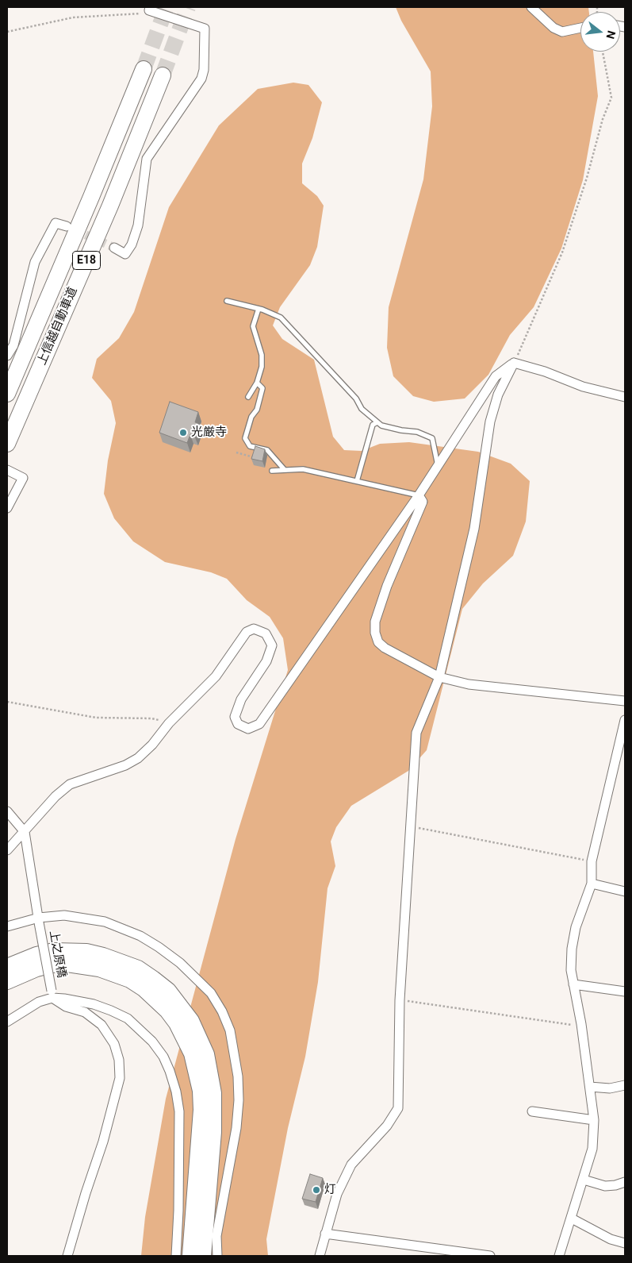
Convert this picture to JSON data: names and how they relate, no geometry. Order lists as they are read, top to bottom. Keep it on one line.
{"streets":{"highway":["E18","上信越自動車道"],"street":["上之原橋"]},"places":["光厳寺","灯"],"north":"right"}
